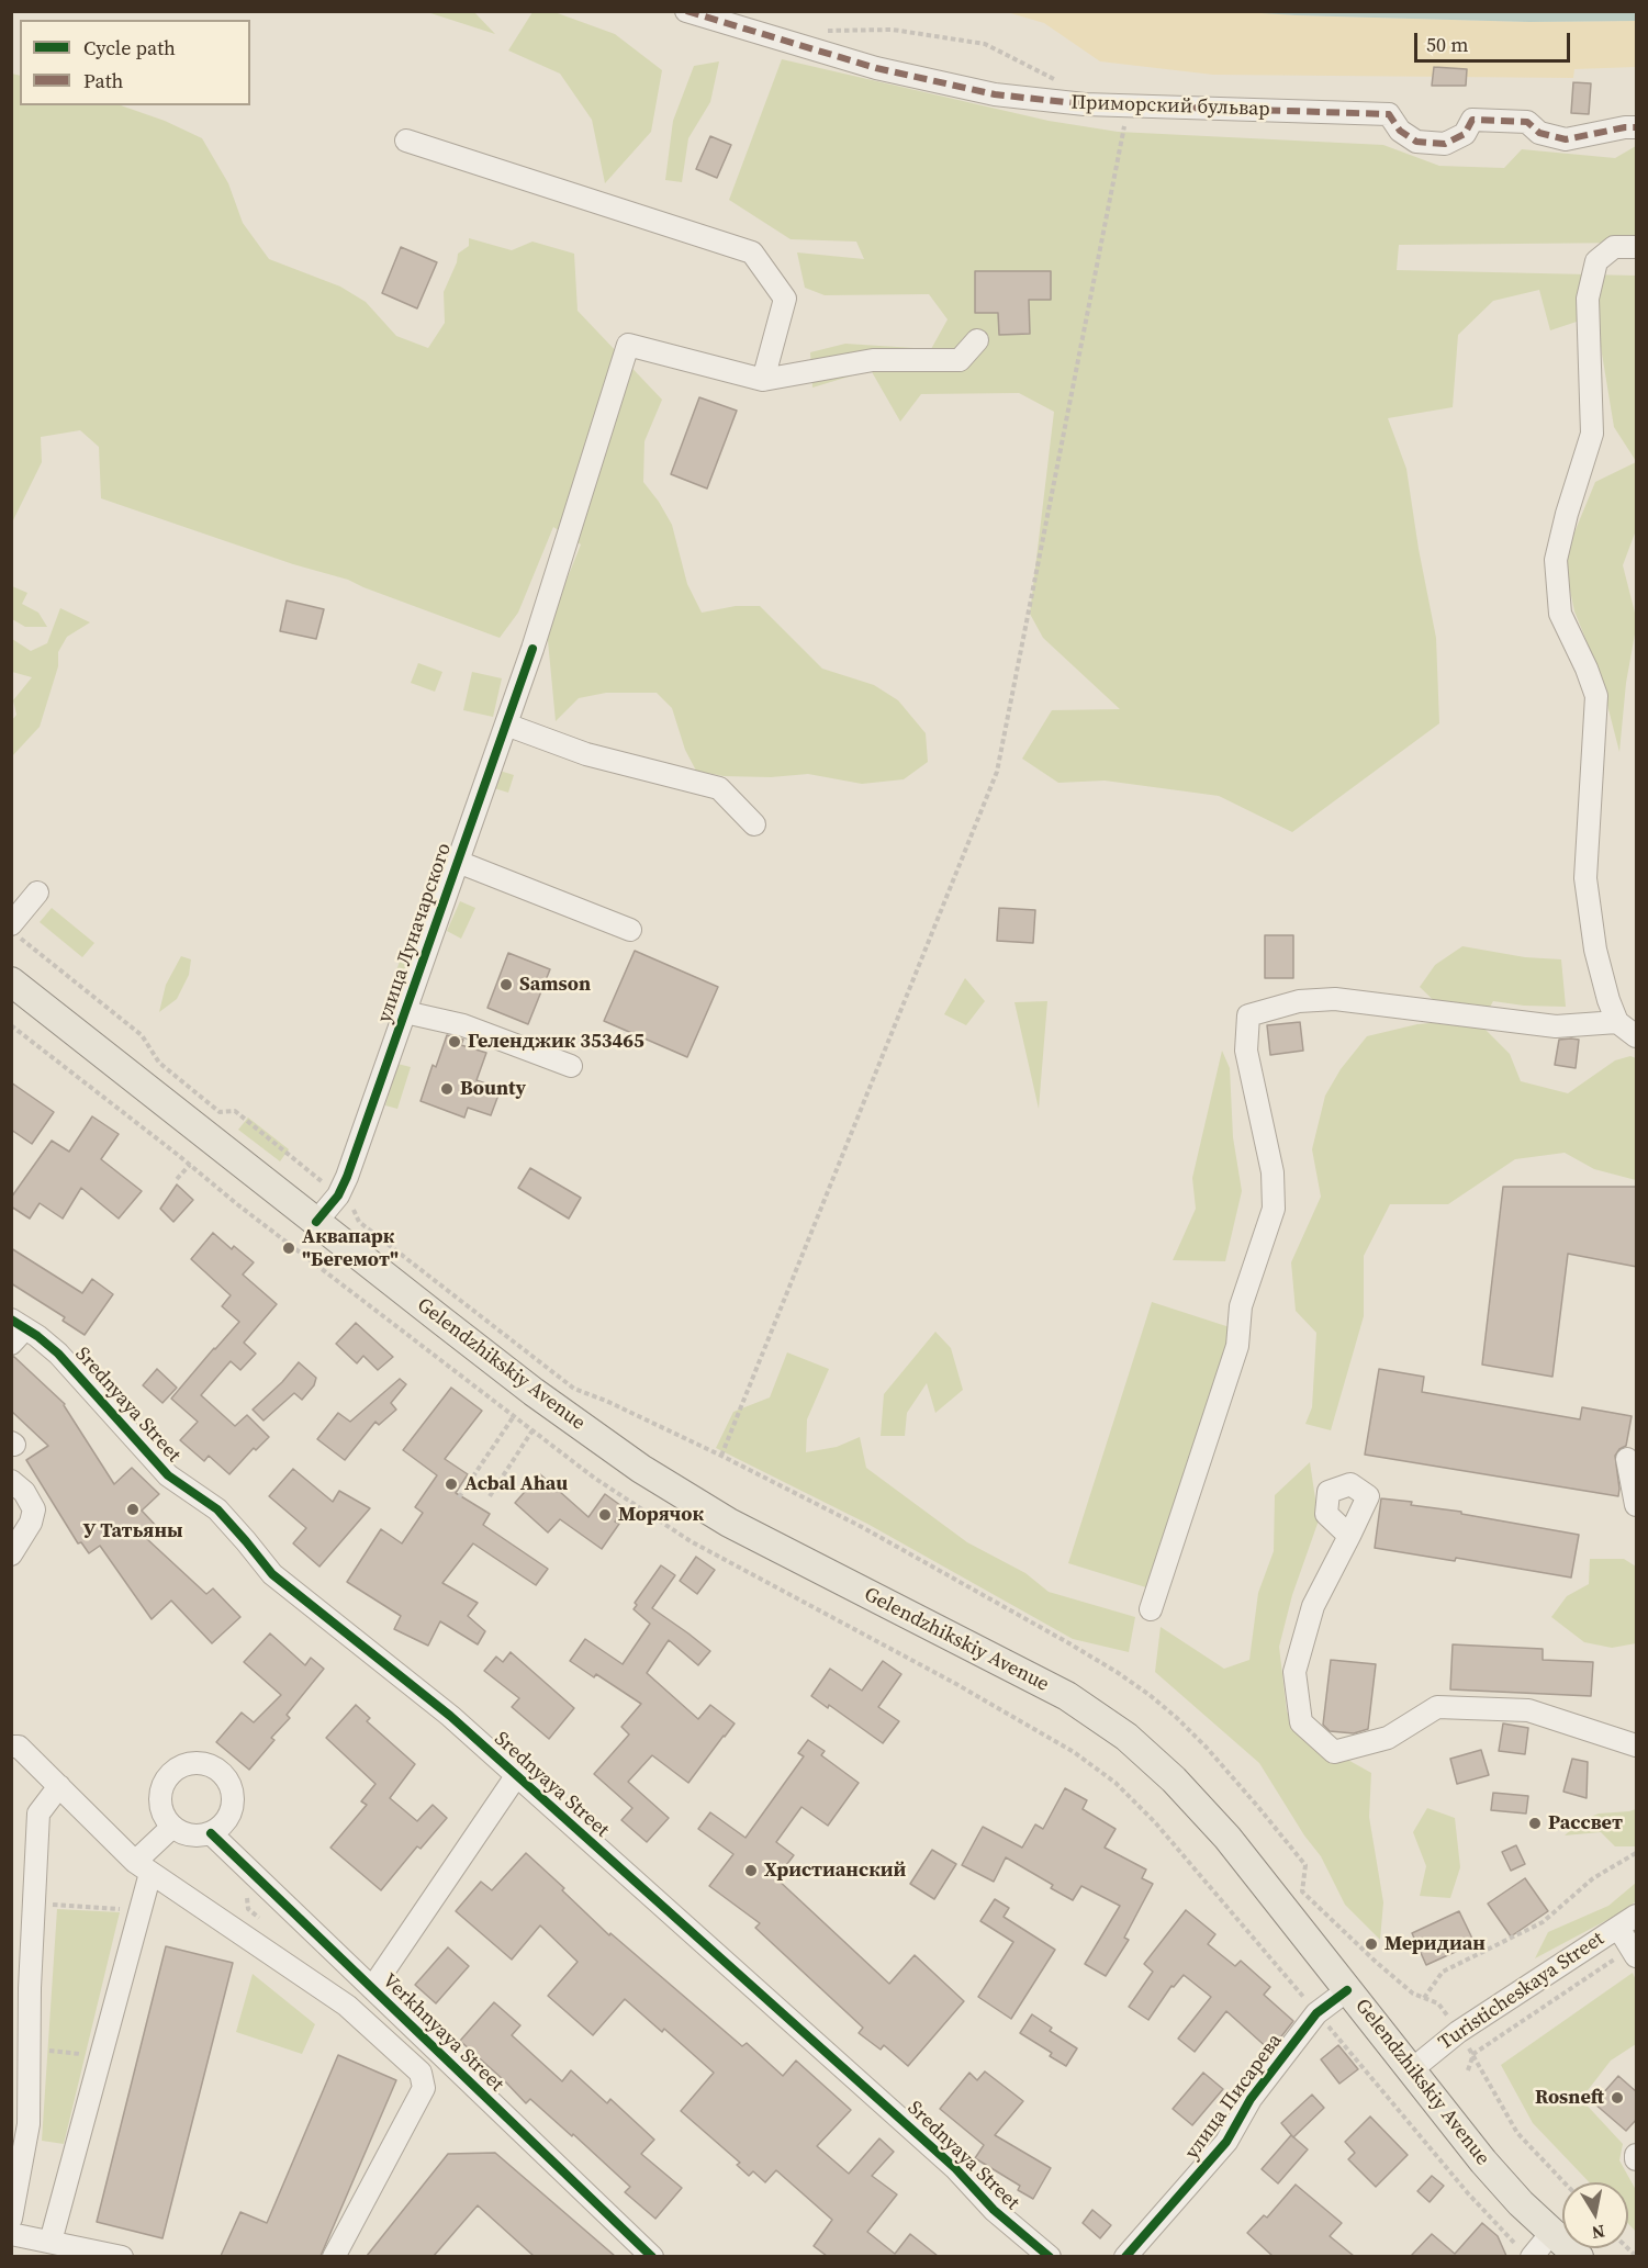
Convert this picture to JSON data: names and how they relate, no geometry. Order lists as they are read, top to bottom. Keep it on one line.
{"streets":{"main road":["Gelendzhikskiy Avenue"],"street":["Приморский бульвар","улица Луначарского","Srednyaya Street","Turisticheskaya Street","Verkhnyaya Street","улица Писарева"]},"crossings":[["улица Луначарского","Gelendzhikskiy Avenue"],["Gelendzhikskiy Avenue","Turisticheskaya Street"],["Gelendzhikskiy Avenue","улица Писарева"]],"places":["Samson","Геленджик 353465","Bounty","Аквапарк \"Бегемот\"","Acbal Ahau","У Татьяны","Морячок","Рассвет","Христианский","Меридиан","Rosneft"],"legend":["Cycle path","Path"],"scale_bar":"50 m","north":"bottom"}
